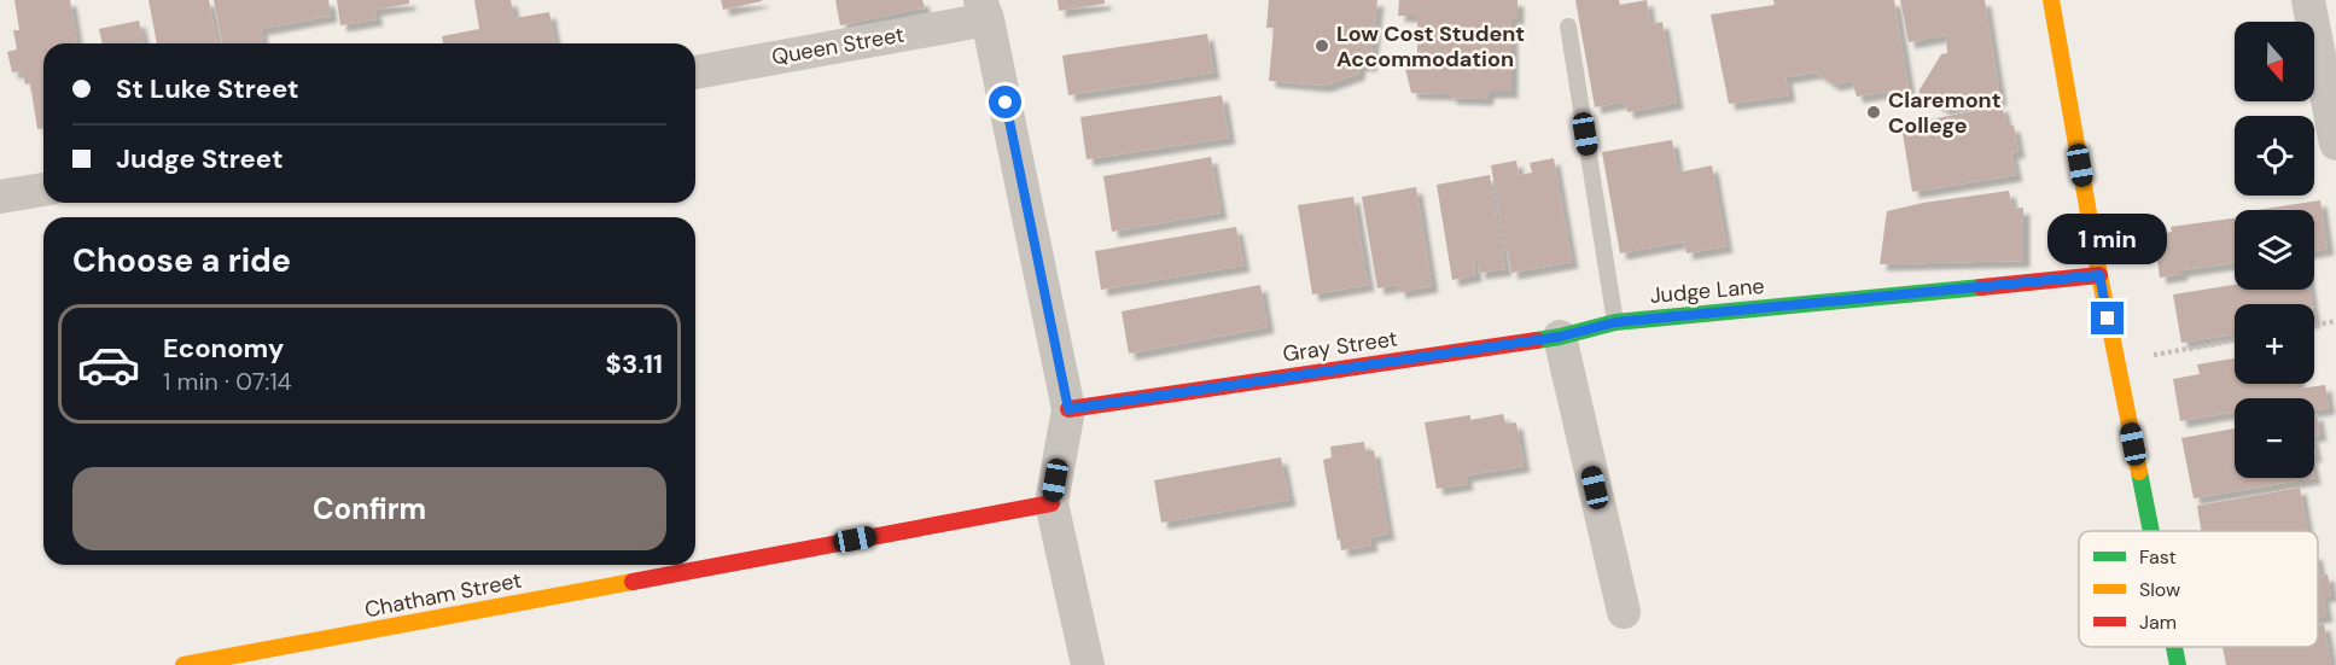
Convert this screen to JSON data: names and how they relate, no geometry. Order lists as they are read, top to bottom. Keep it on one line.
{"streets":{"street":["Queen Street","Judge Lane","Gray Street","Chatham Street"]},"crossings":[["Judge Lane","Gray Street"]],"places":["Low Cost Student Accommodation","Claremont College"],"legend":["Fast","Slow","Jam"],"north":"bottom","page":{"map_buttons":["+","−"],"banner":["St Luke Street","Judge Street"],"bubble":"1 min","heading":"Choose a ride","list":[{"name":"Economy","note":"1 min · 07:14","value":"$3.11"}],"buttons":"Confirm"}}
